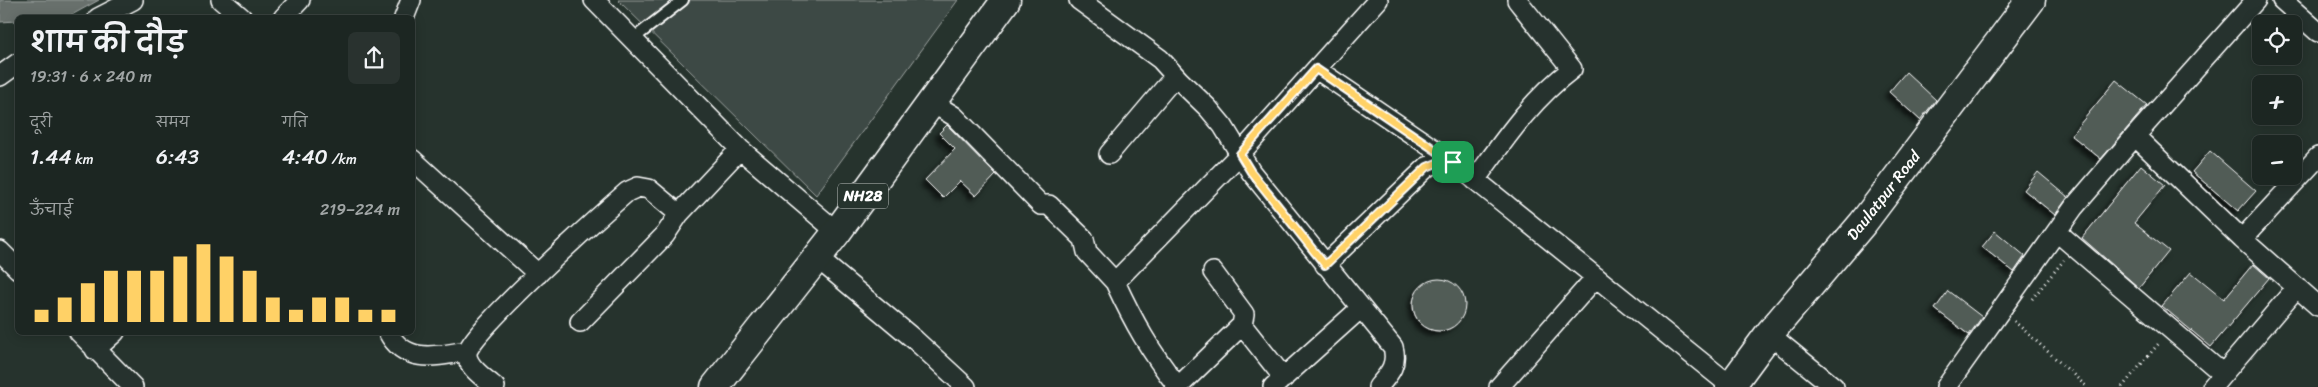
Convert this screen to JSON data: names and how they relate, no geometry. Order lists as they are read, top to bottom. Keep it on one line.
{"streets":{"main road":["Daulatpur Road","NH28"]},"page":{"map_buttons":["+","−"],"heading":["शाम की दौड़","19:31 · 6 × 240 m"],"stats":[["दूरी","1.44 km"],["समय","6:43"],["गति","4:40 /km"]],"chart":["ऊँचाई","219–224 m"]}}
